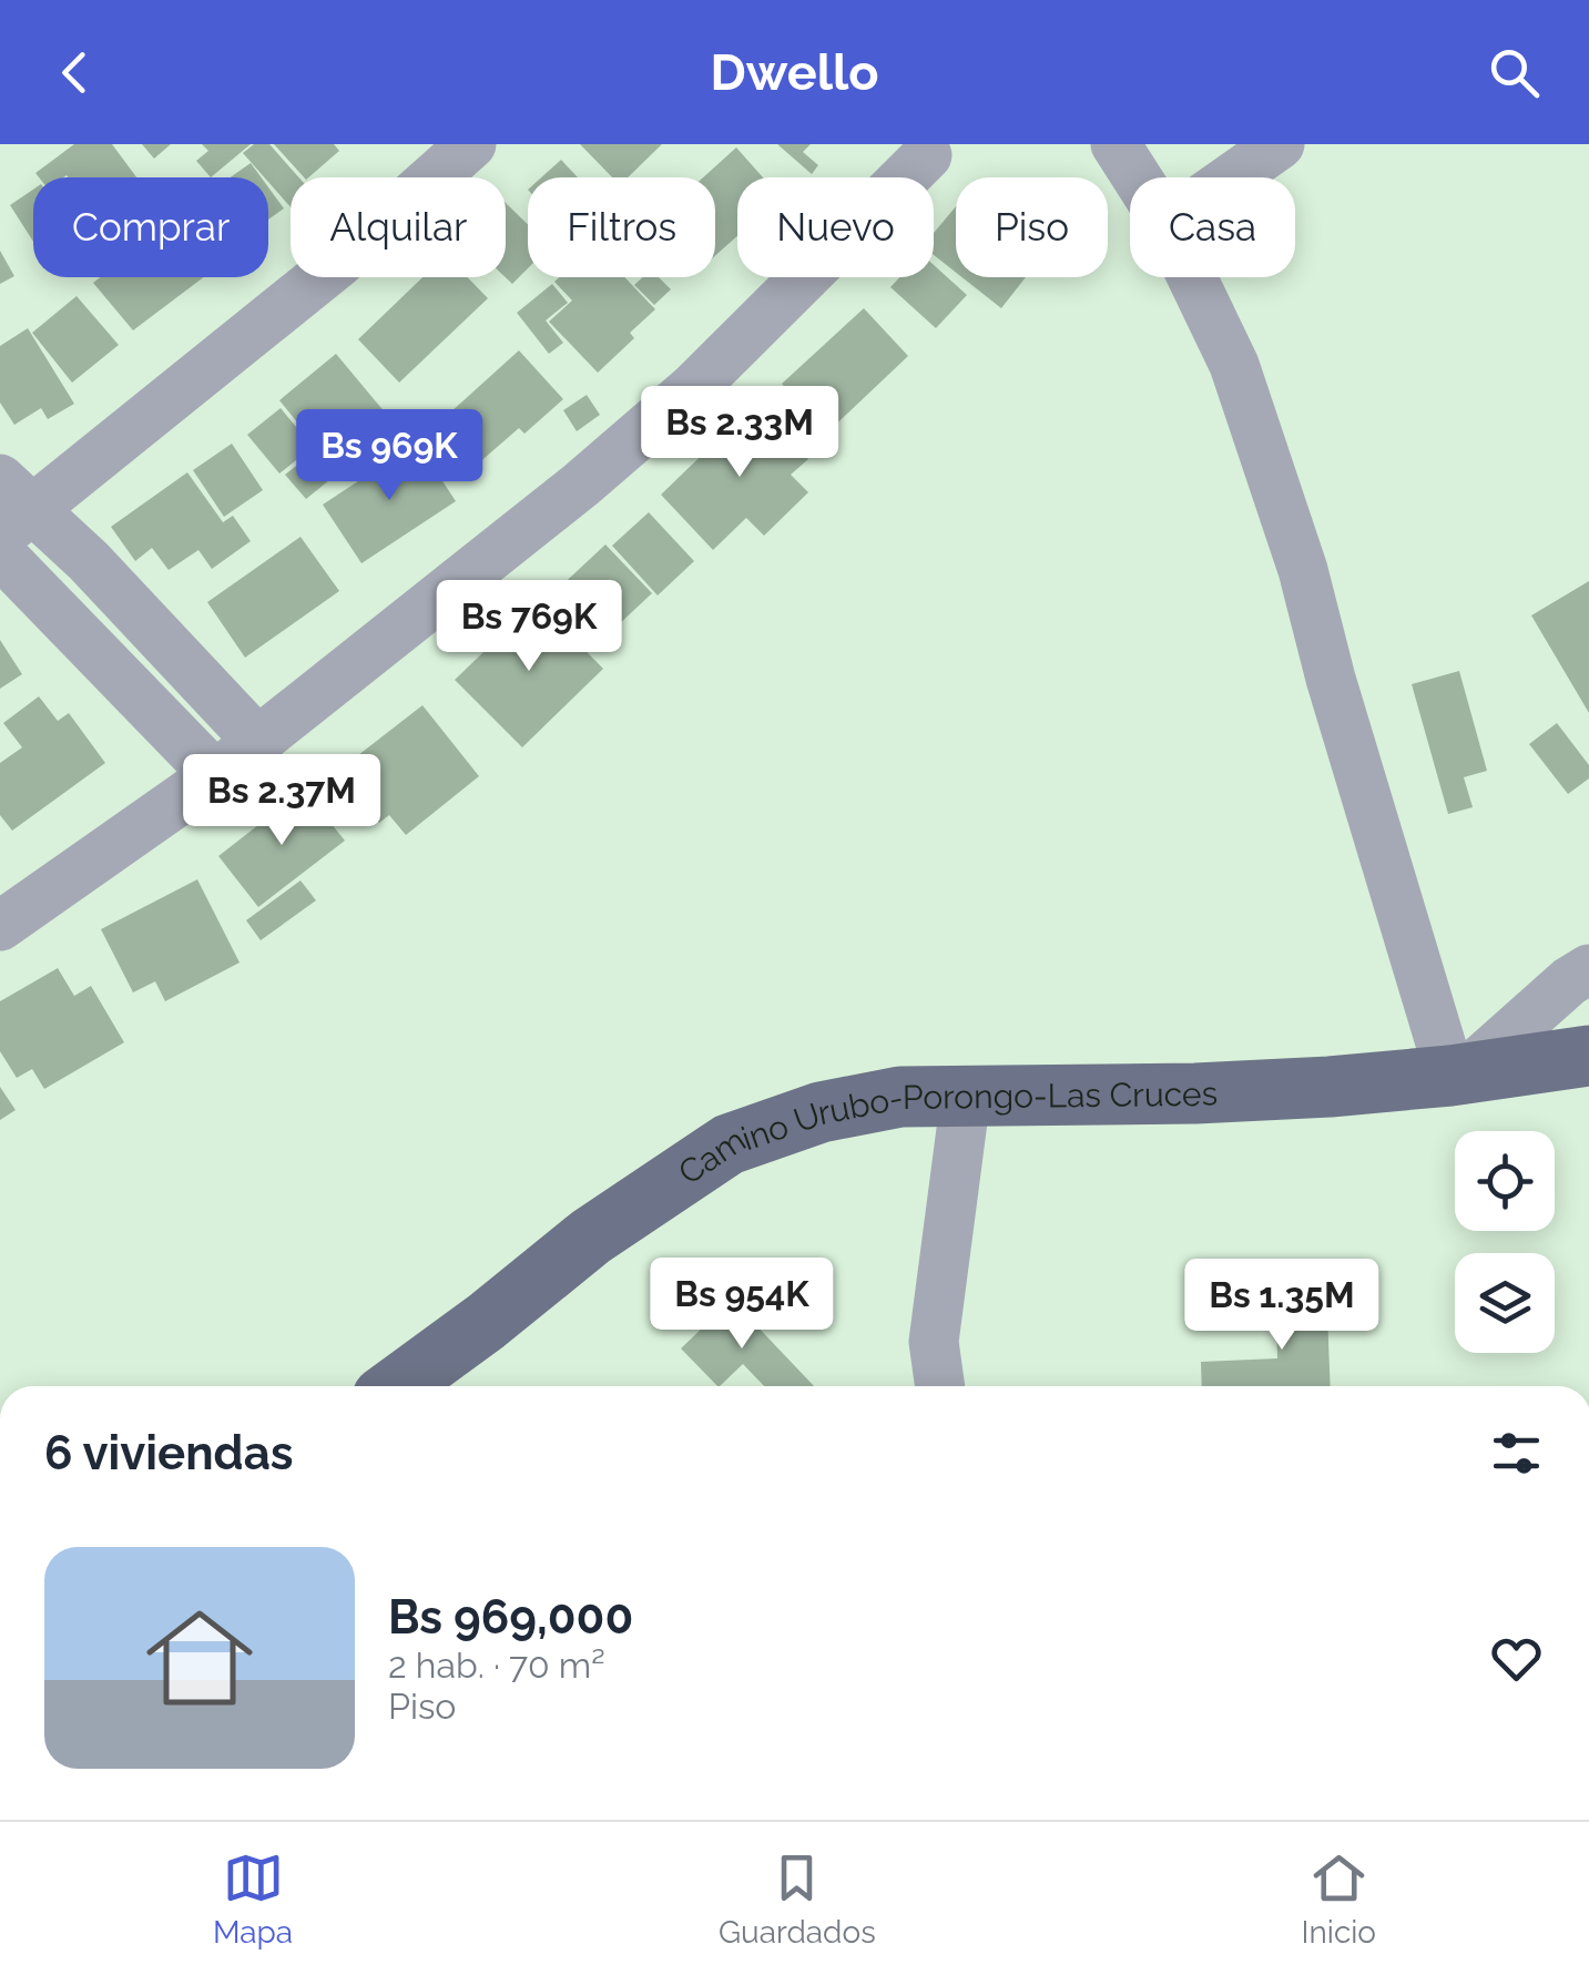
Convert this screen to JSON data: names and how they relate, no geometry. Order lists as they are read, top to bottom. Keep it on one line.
{"streets":{"main road":["Camino Urubo-Porongo-Las Cruces"]},"page":{"header":"Dwello","chip":["Comprar","Alquilar","Filtros","Nuevo","Piso","Casa"],"price":["Bs 2.33M","Bs 969K","Bs 769K","Bs 2.37M","Bs 954K","Bs 1.35M"],"heading":"6 viviendas","list":[{"name":"Bs 969,000","note":"2 hab. · 70 m² · Piso"}],"tabs":["Mapa","Guardados","Inicio"]}}
